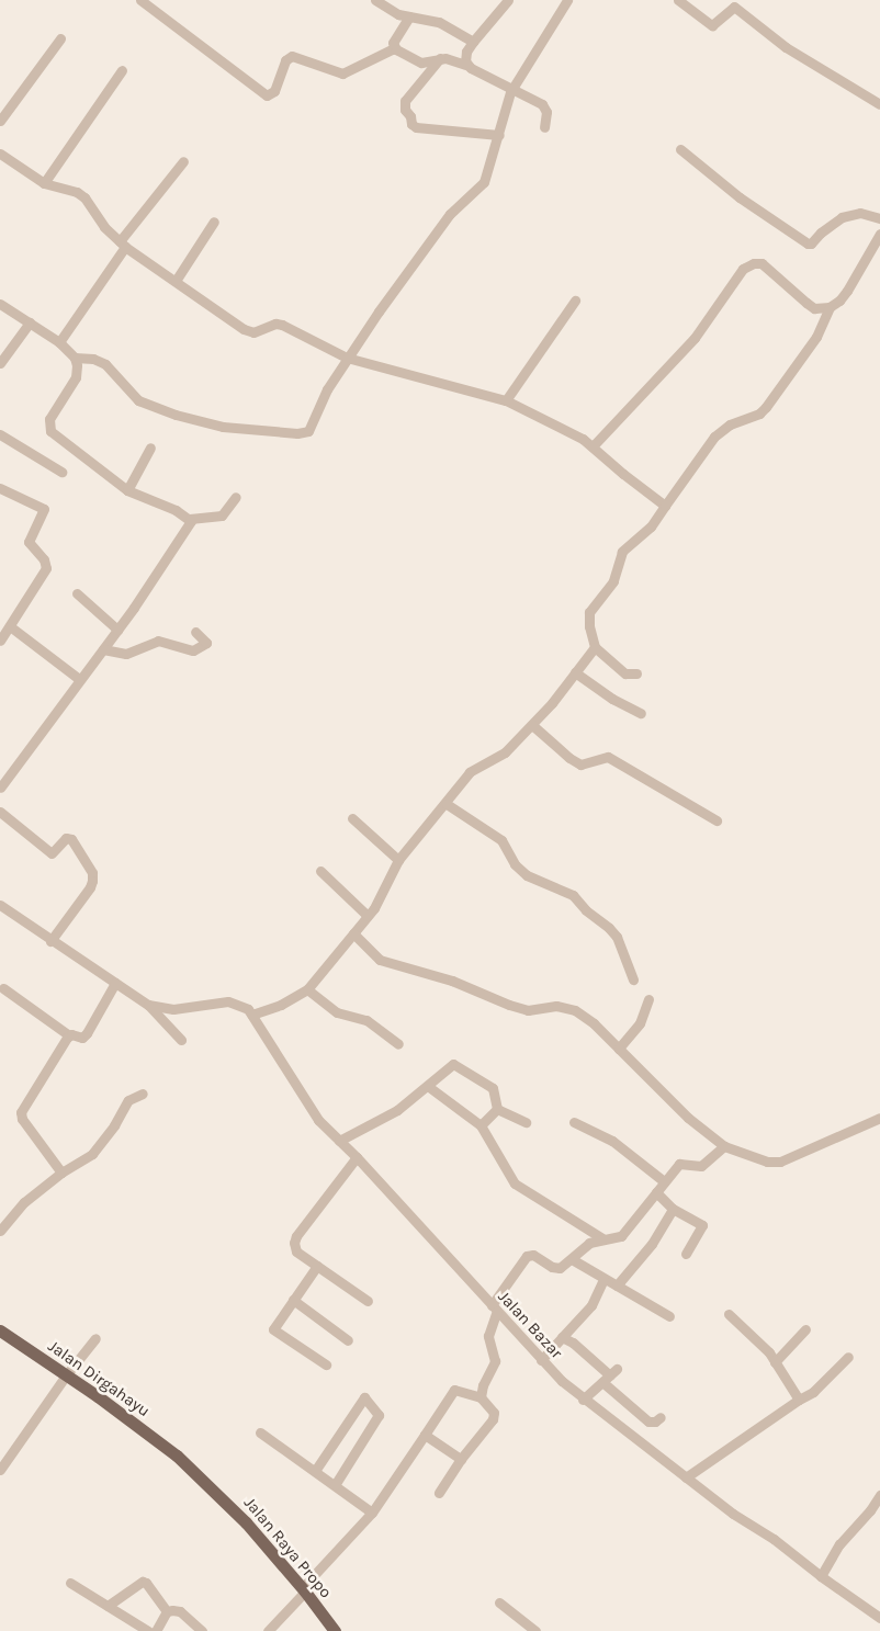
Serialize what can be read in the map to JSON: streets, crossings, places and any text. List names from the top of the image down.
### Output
{
  "streets": {
    "main road": ["Jalan Dirgahayu", "Jalan Raya Propo"],
    "street": ["Jalan Bazar"]
  },
  "crossings": [
    ["Jalan Dirgahayu", "Jalan Raya Propo"]
  ]
}
